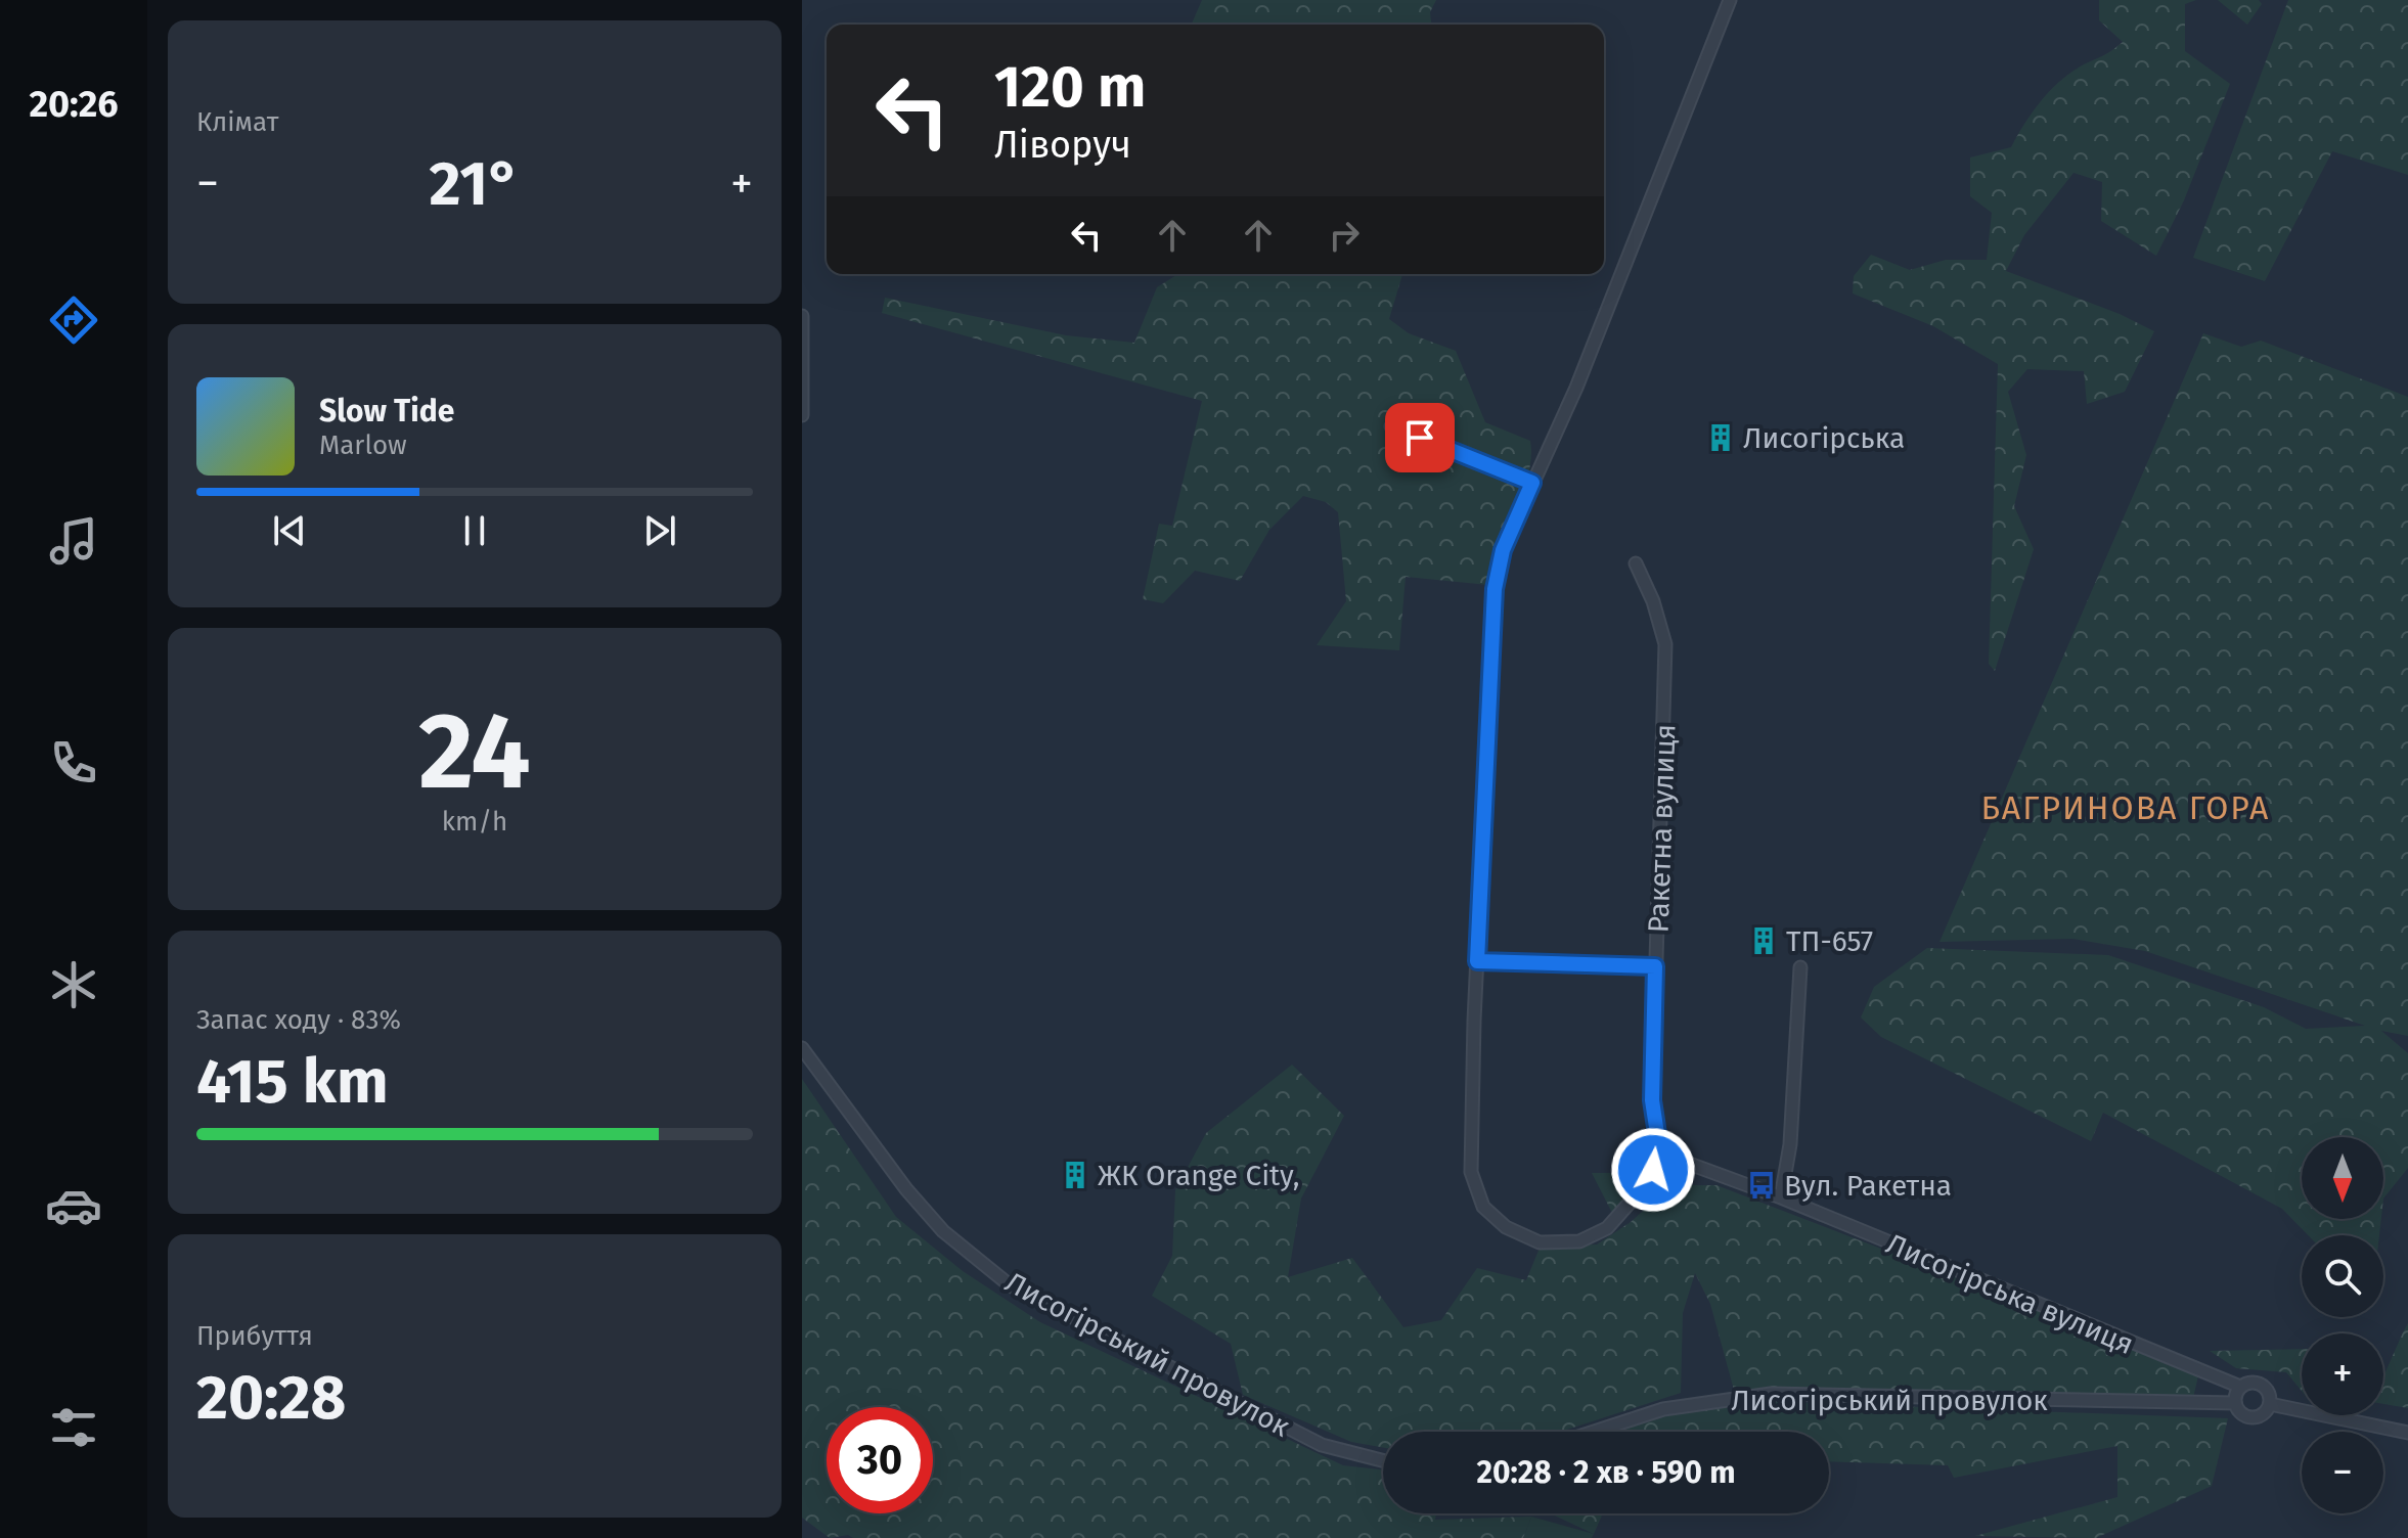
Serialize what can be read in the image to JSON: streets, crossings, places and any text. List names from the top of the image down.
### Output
{
  "streets": {
    "street": ["Ракетна вулиця", "Лисогірська вулиця", "Лисогірський провулок"]
  },
  "crossings": [
    ["Ракетна вулиця", "Лисогірська вулиця"],
    ["Лисогірська вулиця", "Лисогірський провулок"]
  ],
  "districts": ["БАГРИНОВА ГОРА"],
  "places": {
    "building": ["Лисогірська", "ТП-657", "ЖК Orange City,"],
    "bus stop": ["Вул. Ракетна"]
  },
  "north": "bottom",
  "page": {
    "tabs": "20:26",
    "tile": [
      "Клімат",
      ["24", "km/h"],
      ["Запас ходу · 83%", "415 km"],
      ["Прибуття", "20:28"]
    ],
    "turn": ["120 m", "Ліворуч"],
    "heat": ["−", "21°", "+"],
    "song": ["Slow Tide", "Marlow"],
    "map_buttons": ["+", "−"],
    "limit": "30",
    "trip": "20:28 · 2 хв · 590 m"
  }
}
